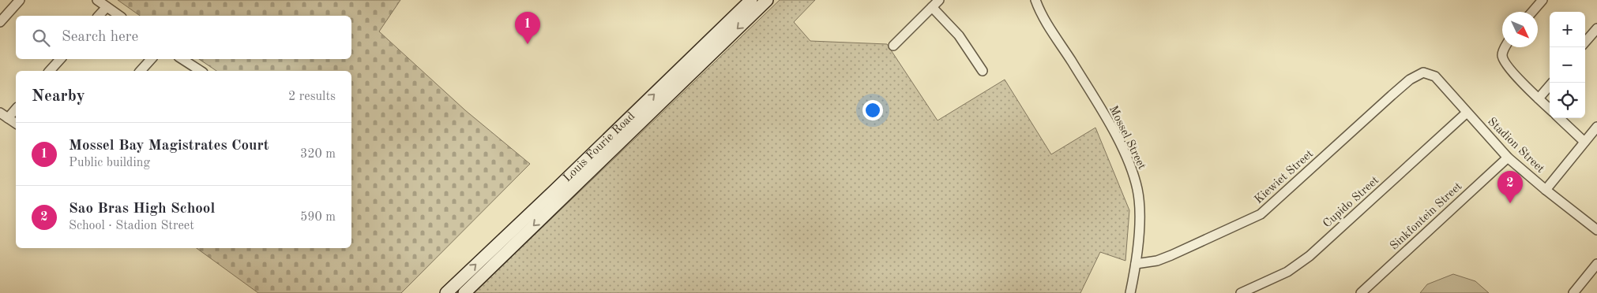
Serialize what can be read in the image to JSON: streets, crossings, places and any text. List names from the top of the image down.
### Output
{
  "streets": {
    "main road": ["Louis Fourie Road"],
    "street": [
      "Mossel Street",
      "Stadion Street",
      "Kiewiet Street",
      "Cupido Street",
      "Sinkfontein Street"
    ]
  },
  "crossings": [
    ["Mossel Street", "Kiewiet Street"],
    ["Stadion Street", "Kiewiet Street"],
    ["Stadion Street", "Cupido Street"],
    ["Stadion Street", "Sinkfontein Street"]
  ],
  "north": "bottom right",
  "page": {
    "map_buttons": ["+", "−"],
    "pins": ["1", "2"],
    "search": "Search here",
    "heading": ["Nearby", "2 results"],
    "list": [
      {
        "mark": "1",
        "name": "Mossel Bay Magistrates Court",
        "note": "Public building",
        "value": "320 m"
      },
      {
        "mark": "2",
        "name": "Sao Bras High School",
        "note": "School · Stadion Street",
        "value": "590 m"
      }
    ]
  }
}
